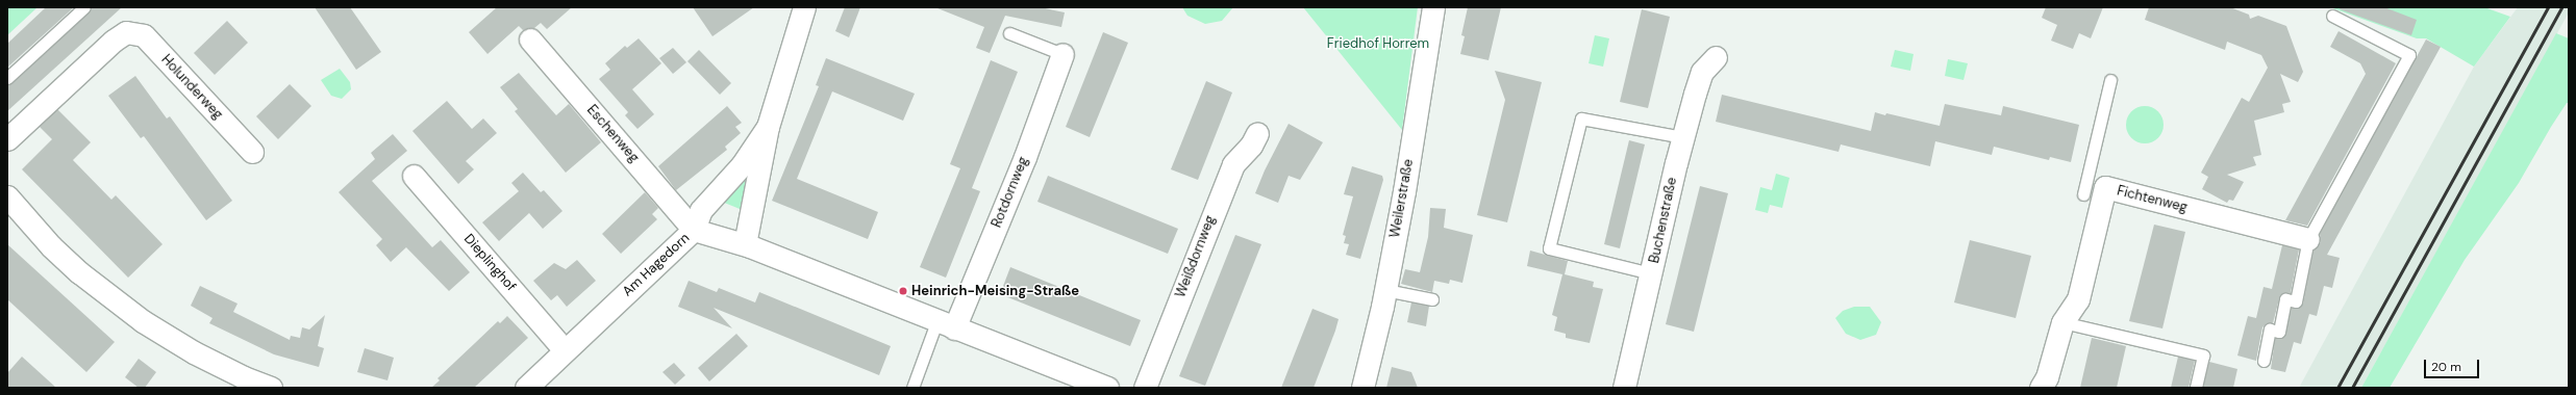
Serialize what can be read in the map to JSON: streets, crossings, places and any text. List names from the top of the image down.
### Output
{
  "streets": {
    "street": [
      "Holunderweg",
      "Eschenweg",
      "Rotdornweg",
      "Weilerstraße",
      "Fichtenweg",
      "Buchenstraße",
      "Weißdornweg",
      "Dieplinghof",
      "Am Hagedorn"
    ]
  },
  "crossings": [
    ["Eschenweg", "Am Hagedorn"],
    ["Dieplinghof", "Am Hagedorn"]
  ],
  "parks": ["Friedhof Horrem"],
  "places": ["Heinrich-Meising-Straße"],
  "scale_bar": "20 m"
}
